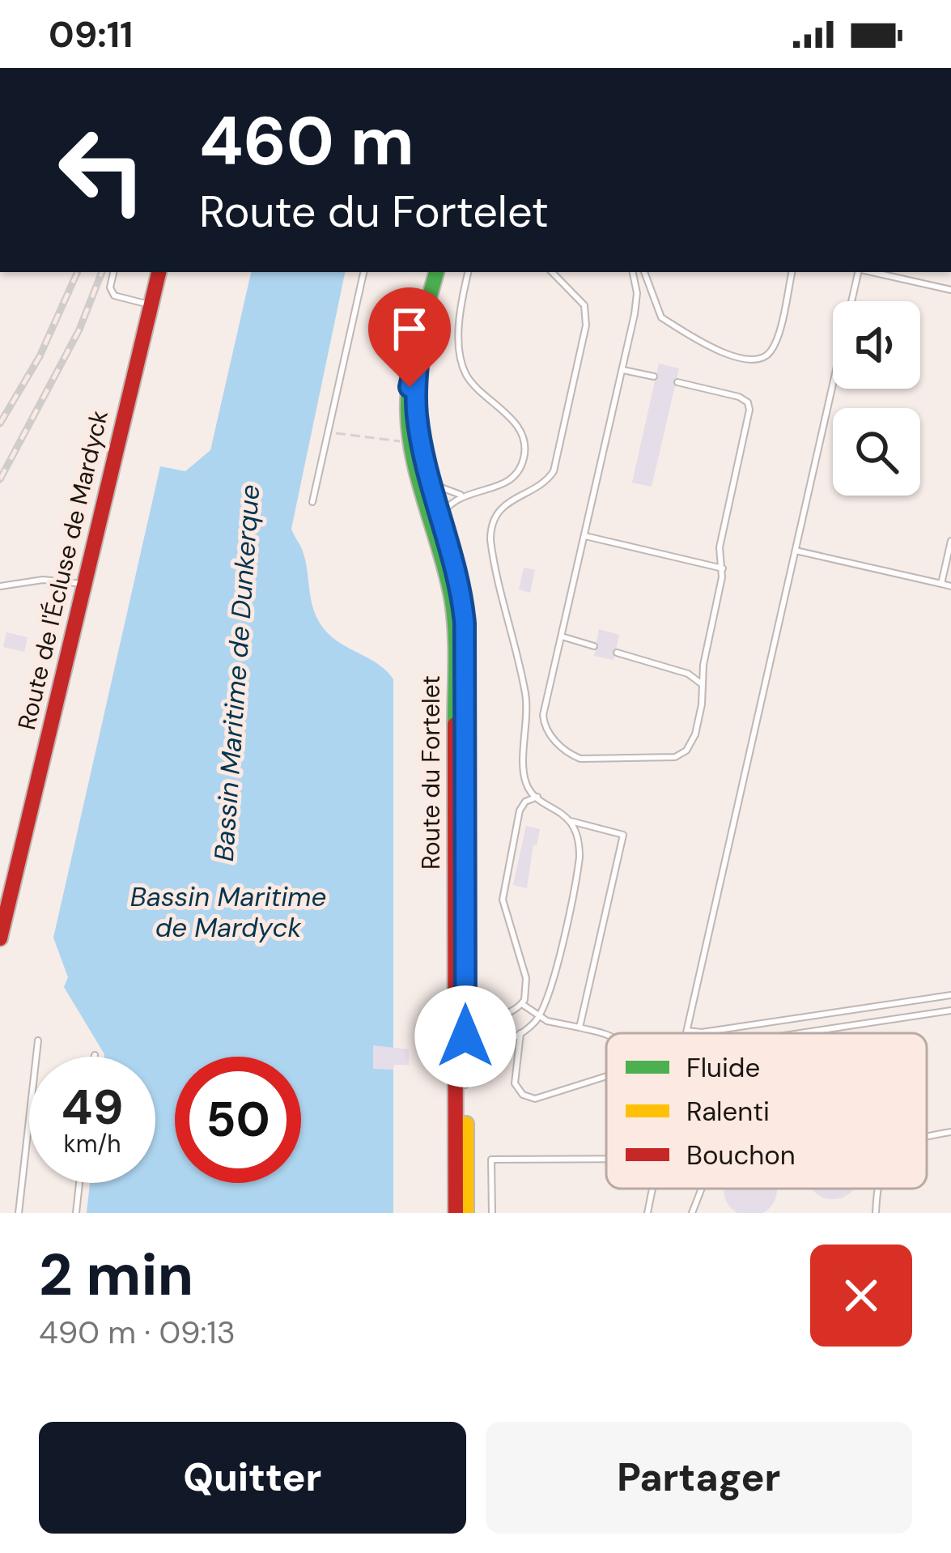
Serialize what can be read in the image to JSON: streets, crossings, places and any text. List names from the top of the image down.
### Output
{
  "streets": {
    "main road": ["Route de l'Écluse de Mardyck", "Route du Fortelet"]
  },
  "water": ["Bassin Maritime de Dunkerque", "Bassin Maritime de Mardyck"],
  "legend": ["Fluide", "Ralenti", "Bouchon"],
  "page": {
    "status": "09:11",
    "turn": ["460 m", "Route du Fortelet"],
    "speed": "49 km/h",
    "limit": "50",
    "heading": ["2 min", "490 m · 09:13"],
    "buttons": ["Quitter", "Partager"]
  }
}
